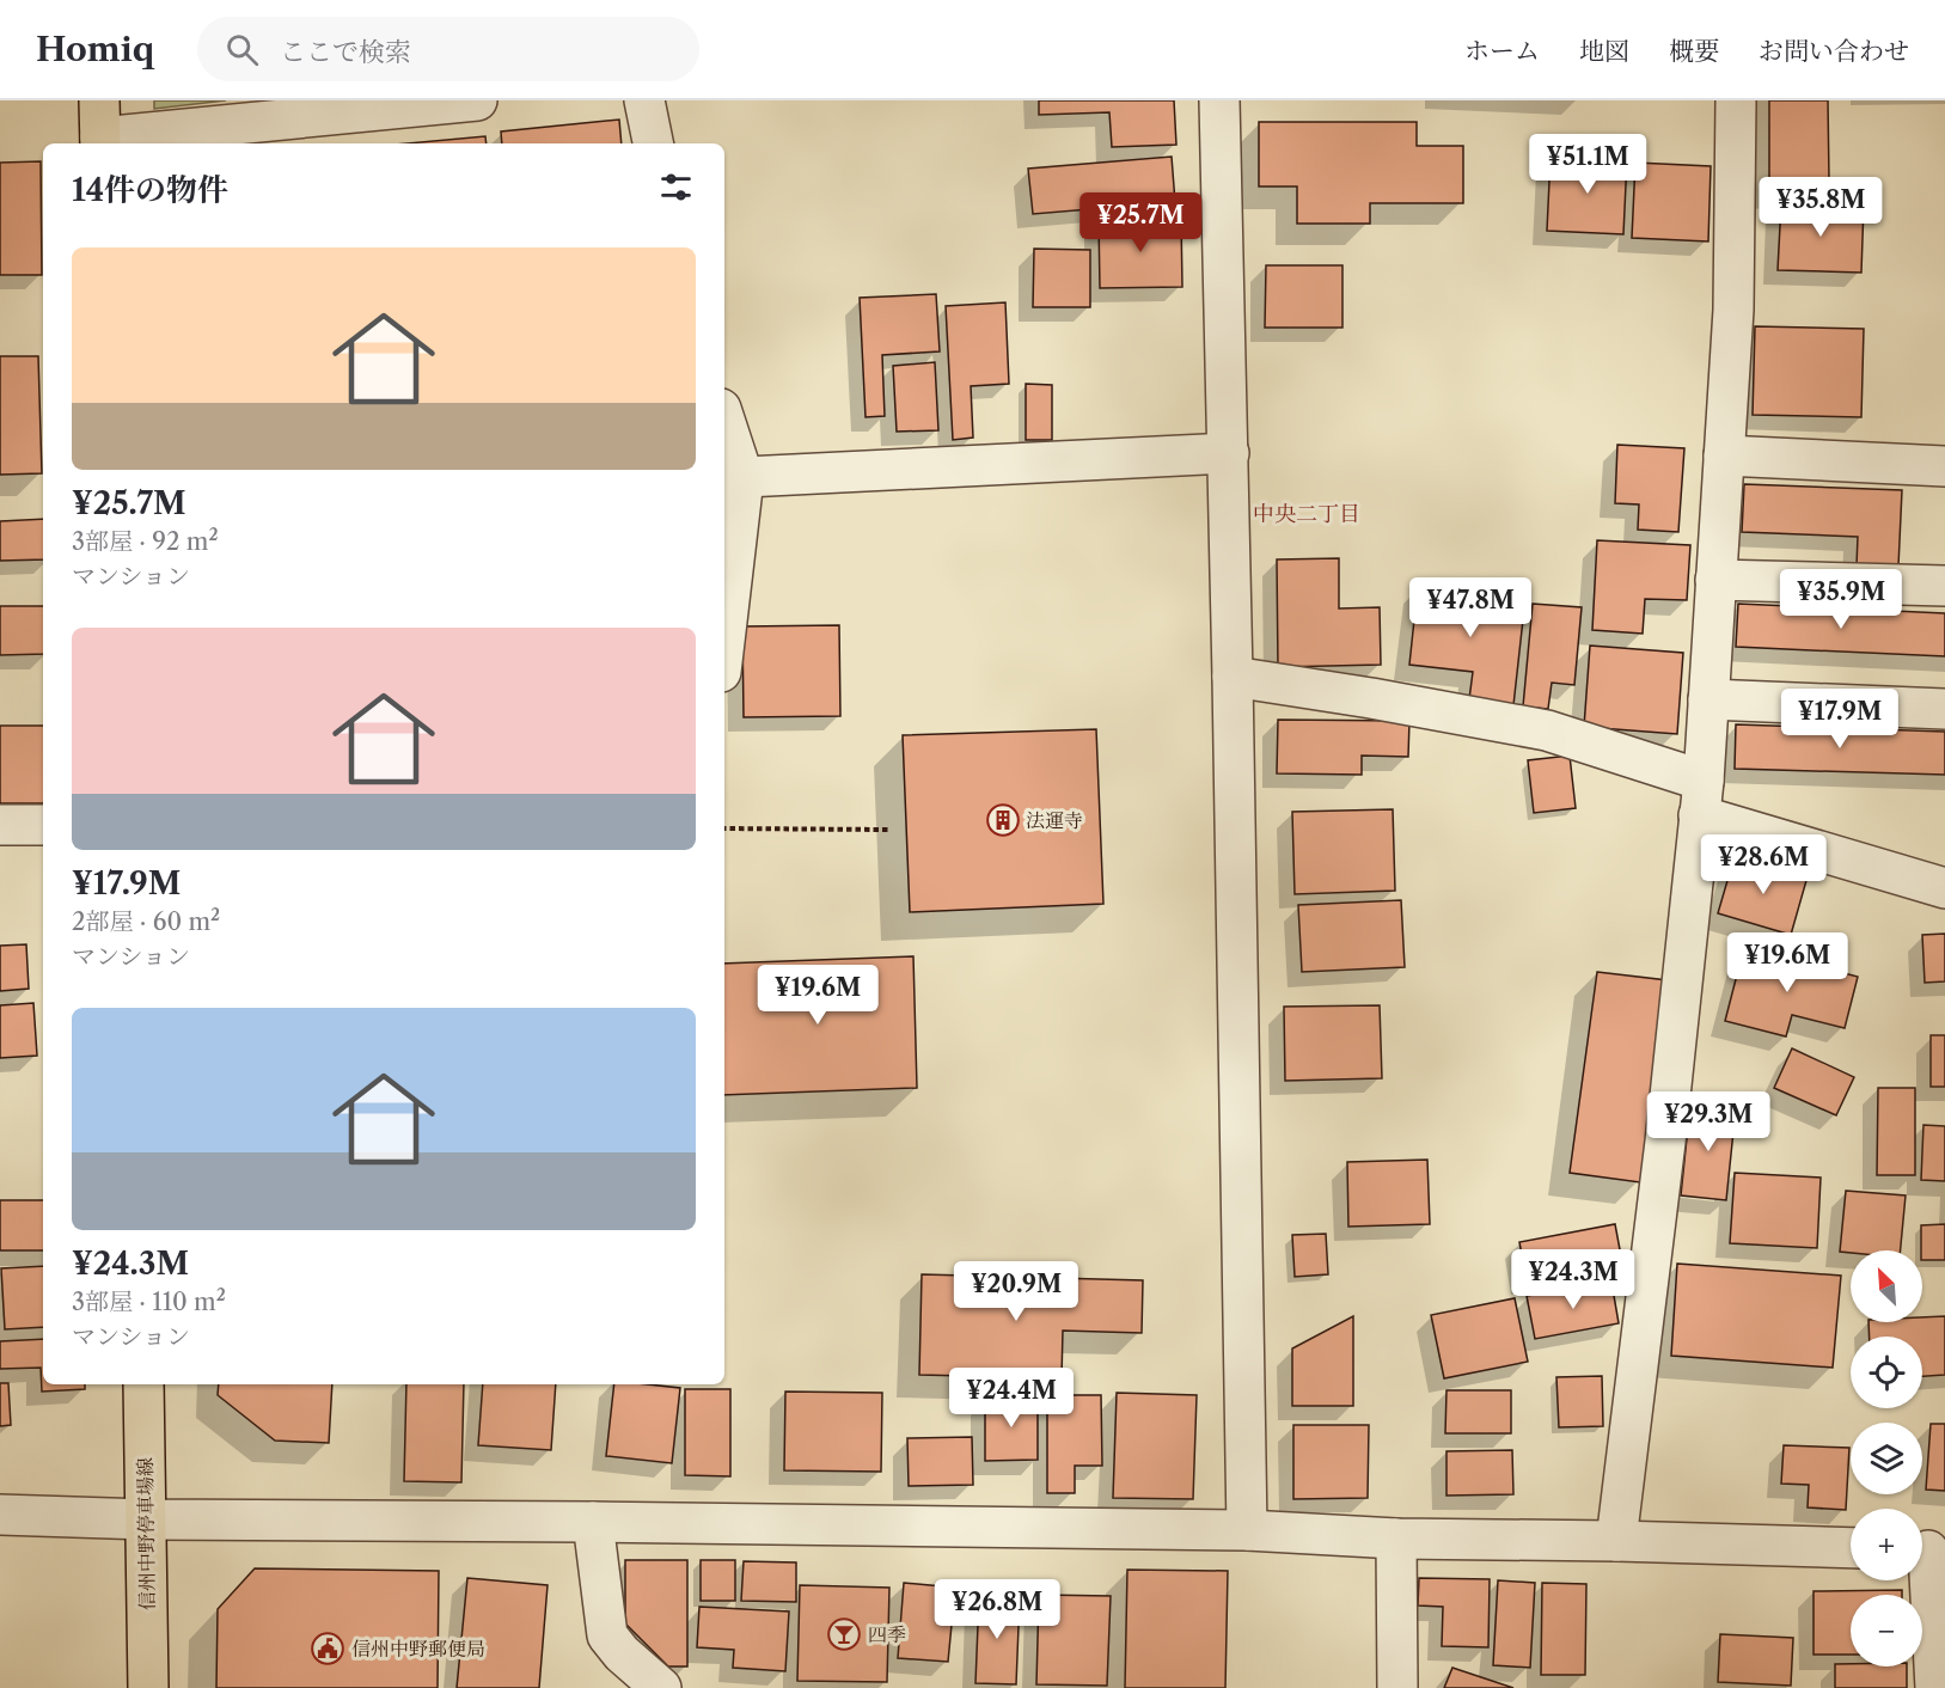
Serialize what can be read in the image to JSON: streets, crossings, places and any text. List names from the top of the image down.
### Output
{
  "streets": {
    "main road": ["信州中野停車場線"]
  },
  "districts": ["中央二丁目"],
  "places": {
    "building": ["法運寺"],
    "bar": ["四季"],
    "public building": ["信州中野郵便局"]
  },
  "north": "top left",
  "page": {
    "header": "Homiq",
    "search": "ここで検索",
    "nav": [
      "ホーム",
      "地図",
      "概要",
      "お問い合わせ"
    ],
    "price": [
      "¥51.1M",
      "¥35.8M",
      "¥25.7M",
      "¥35.9M",
      "¥47.8M",
      "¥17.9M",
      "¥28.6M",
      "¥19.6M",
      "¥19.6M",
      "¥29.3M",
      "¥24.3M",
      "¥20.9M",
      "¥24.4M",
      "¥26.8M"
    ],
    "heading": "14件の物件",
    "list": [
      {
        "name": "¥25.7M",
        "note": "3部屋 · 92 m² · マンション"
      },
      {
        "name": "¥17.9M",
        "note": "2部屋 · 60 m² · マンション"
      },
      {
        "name": "¥24.3M",
        "note": "3部屋 · 110 m² · マンション"
      }
    ],
    "map_buttons": ["+", "−"]
  }
}
